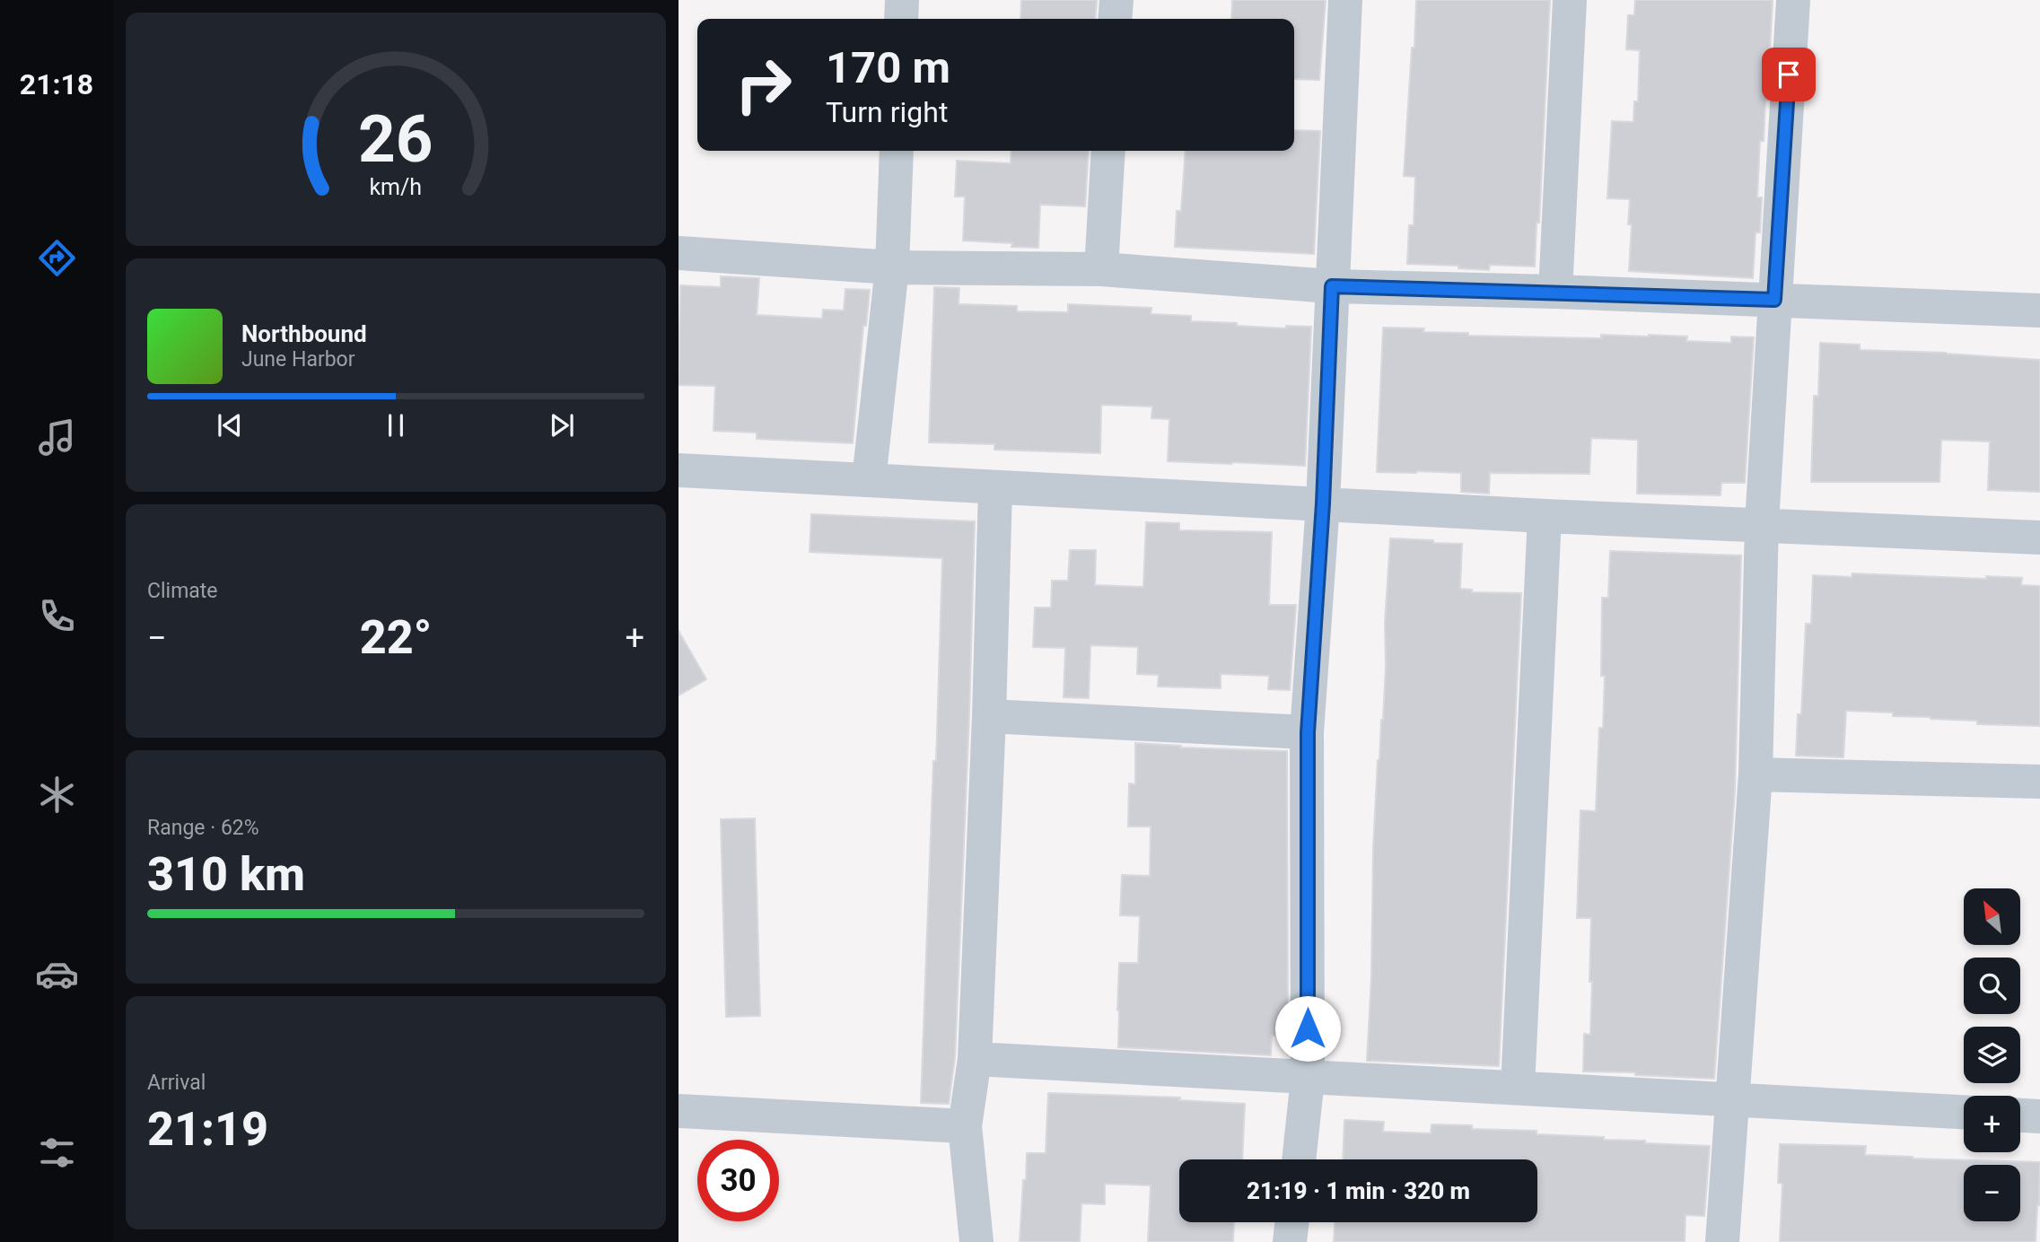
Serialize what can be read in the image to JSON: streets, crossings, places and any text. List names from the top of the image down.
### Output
{
  "north": "top left",
  "page": {
    "tabs": "21:18",
    "turn": ["170 m", "Turn right"],
    "song": ["Northbound", "June Harbor"],
    "tile": [
      "Climate",
      ["Range · 62%", "310 km"],
      ["Arrival", "21:19"]
    ],
    "heat": ["−", "22°", "+"],
    "map_buttons": ["+", "−"],
    "limit": "30",
    "trip": "21:19 · 1 min · 320 m",
    "gauge": ["26", "km/h"]
  }
}
